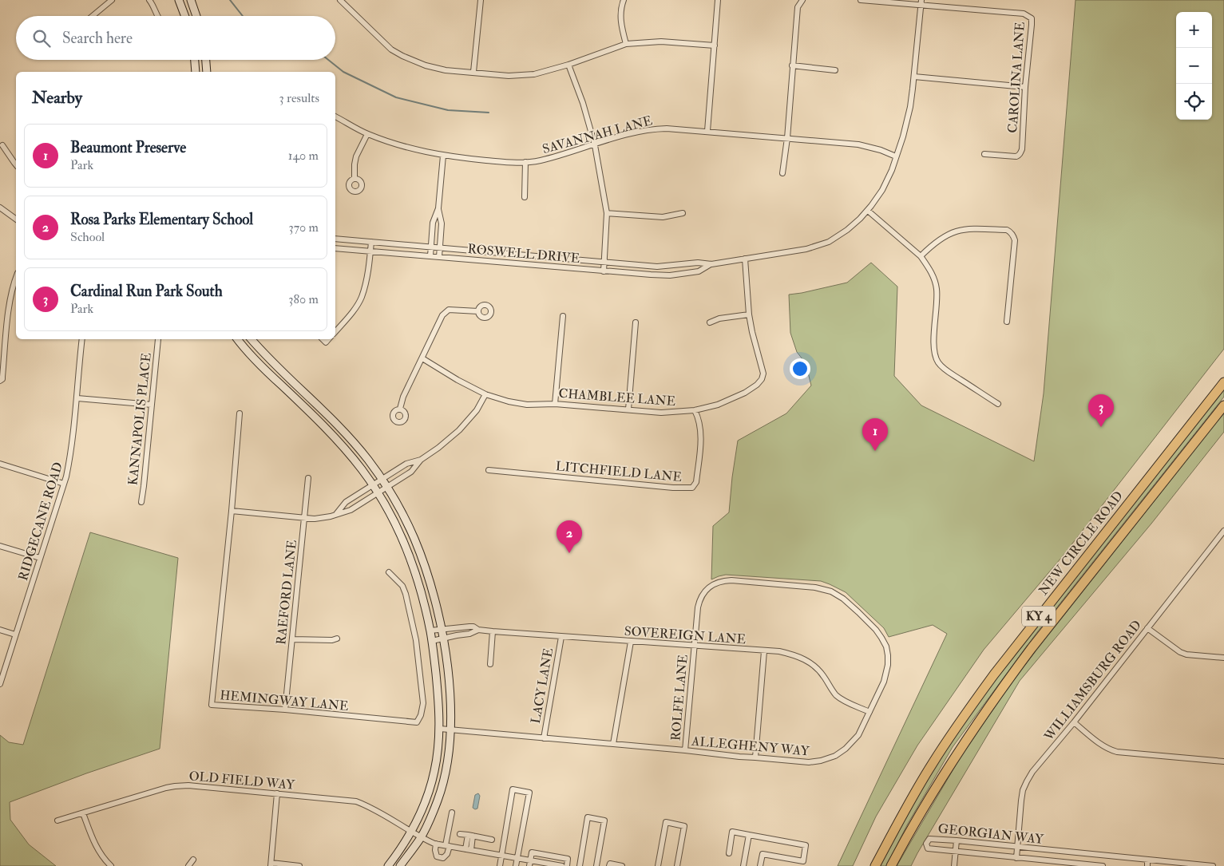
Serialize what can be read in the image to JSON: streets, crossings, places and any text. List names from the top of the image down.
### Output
{
  "streets": {
    "highway": ["NEW CIRCLE ROAD", "KY 4"],
    "street": [
      "CAROLINA LANE",
      "SAVANNAH LANE",
      "ROSWELL DRIVE",
      "CHAMBLEE LANE",
      "KANNAPOLIS PLACE",
      "LITCHFIELD LANE",
      "RIDGECANE ROAD",
      "RAEFORD LANE",
      "SOVEREIGN LANE",
      "WILLIAMSBURG ROAD",
      "LACY LANE",
      "ROLFE LANE",
      "HEMINGWAY LANE",
      "ALLEGHENY WAY",
      "OLD FIELD WAY",
      "GEORGIAN WAY"
    ]
  },
  "crossings": [
    ["CAROLINA LANE", "ROSWELL DRIVE"],
    ["SAVANNAH LANE", "ROSWELL DRIVE"],
    ["ROSWELL DRIVE", "CHAMBLEE LANE"],
    ["CHAMBLEE LANE", "LITCHFIELD LANE"],
    ["RAEFORD LANE", "HEMINGWAY LANE"],
    ["SOVEREIGN LANE", "LACY LANE"],
    ["SOVEREIGN LANE", "ROLFE LANE"],
    ["SOVEREIGN LANE", "ALLEGHENY WAY"],
    ["WILLIAMSBURG ROAD", "GEORGIAN WAY"],
    ["LACY LANE", "ALLEGHENY WAY"],
    ["ROLFE LANE", "ALLEGHENY WAY"]
  ],
  "page": {
    "map_buttons": ["+", "−"],
    "search": "Search here",
    "heading": ["Nearby", "3 results"],
    "list": [
      {
        "mark": "1",
        "name": "Beaumont Preserve",
        "note": "Park",
        "value": "140 m"
      },
      {
        "mark": "2",
        "name": "Rosa Parks Elementary School",
        "note": "School",
        "value": "370 m"
      },
      {
        "mark": "3",
        "name": "Cardinal Run Park South",
        "note": "Park",
        "value": "380 m"
      }
    ],
    "pins": ["3", "1", "2"]
  }
}
